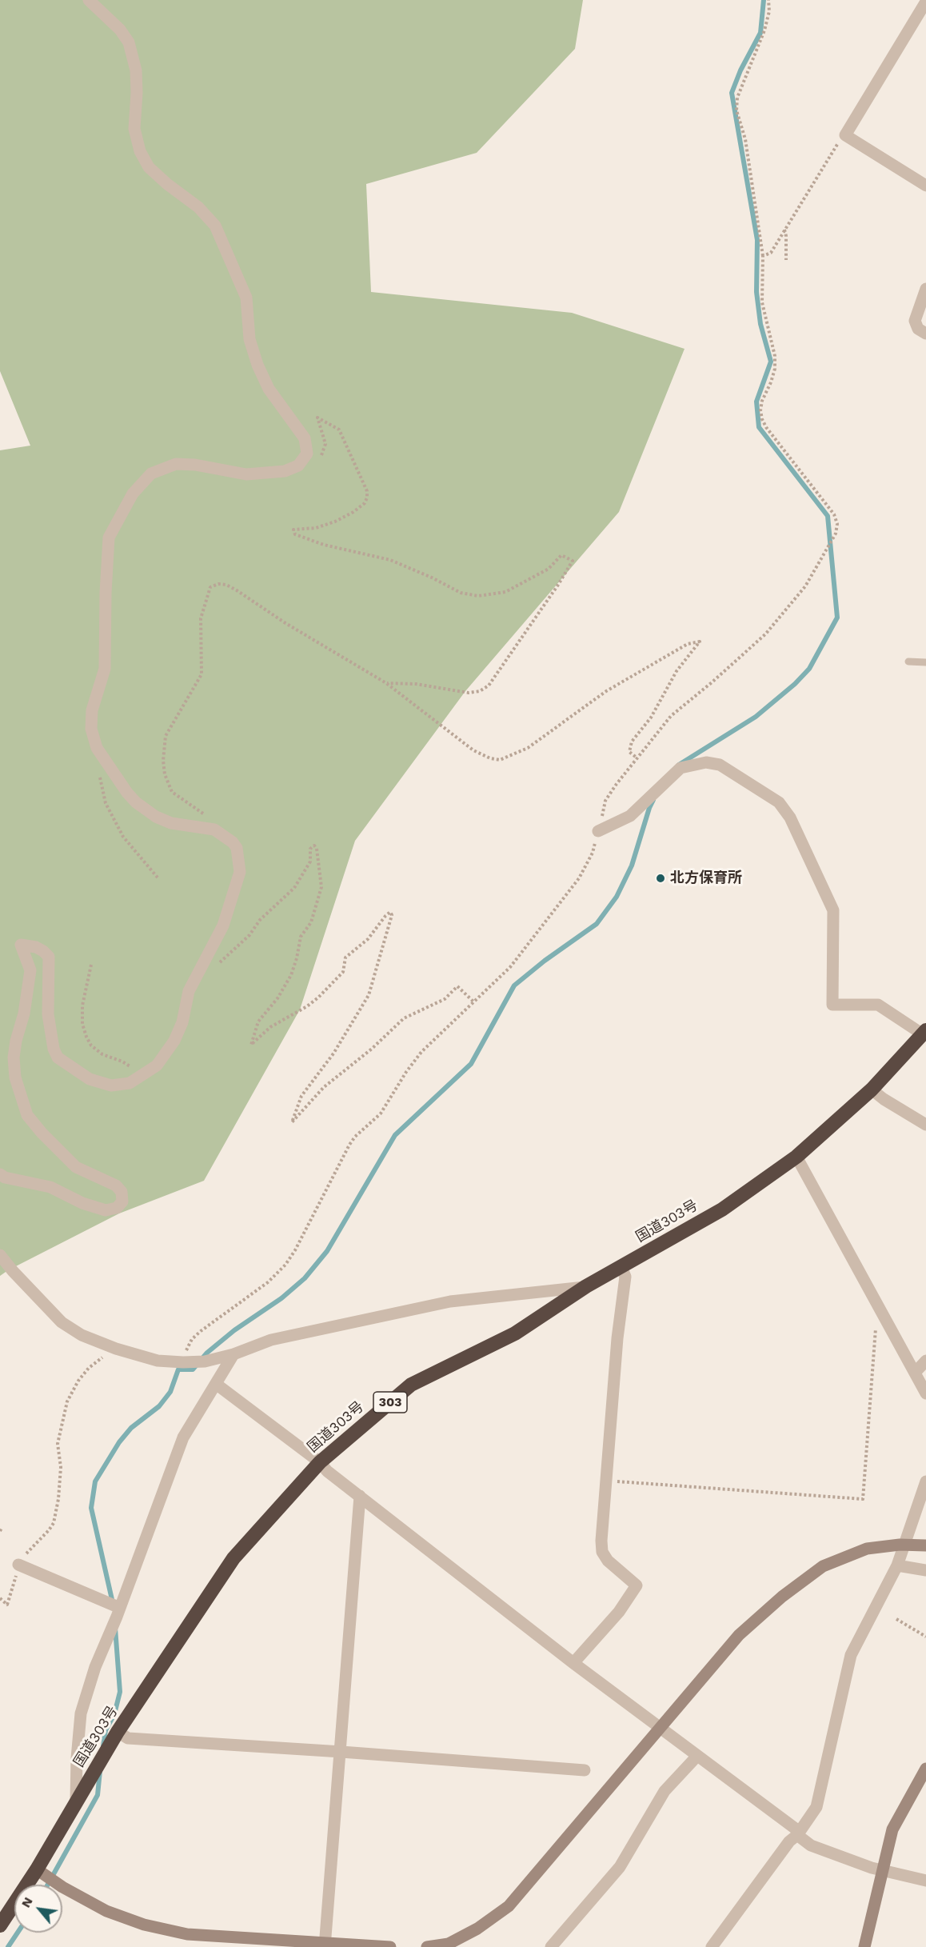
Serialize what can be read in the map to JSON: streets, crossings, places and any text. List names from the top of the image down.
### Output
{
  "streets": {
    "highway": ["国道303号", "303"]
  },
  "places": ["北方保育所"],
  "north": "top left"
}
